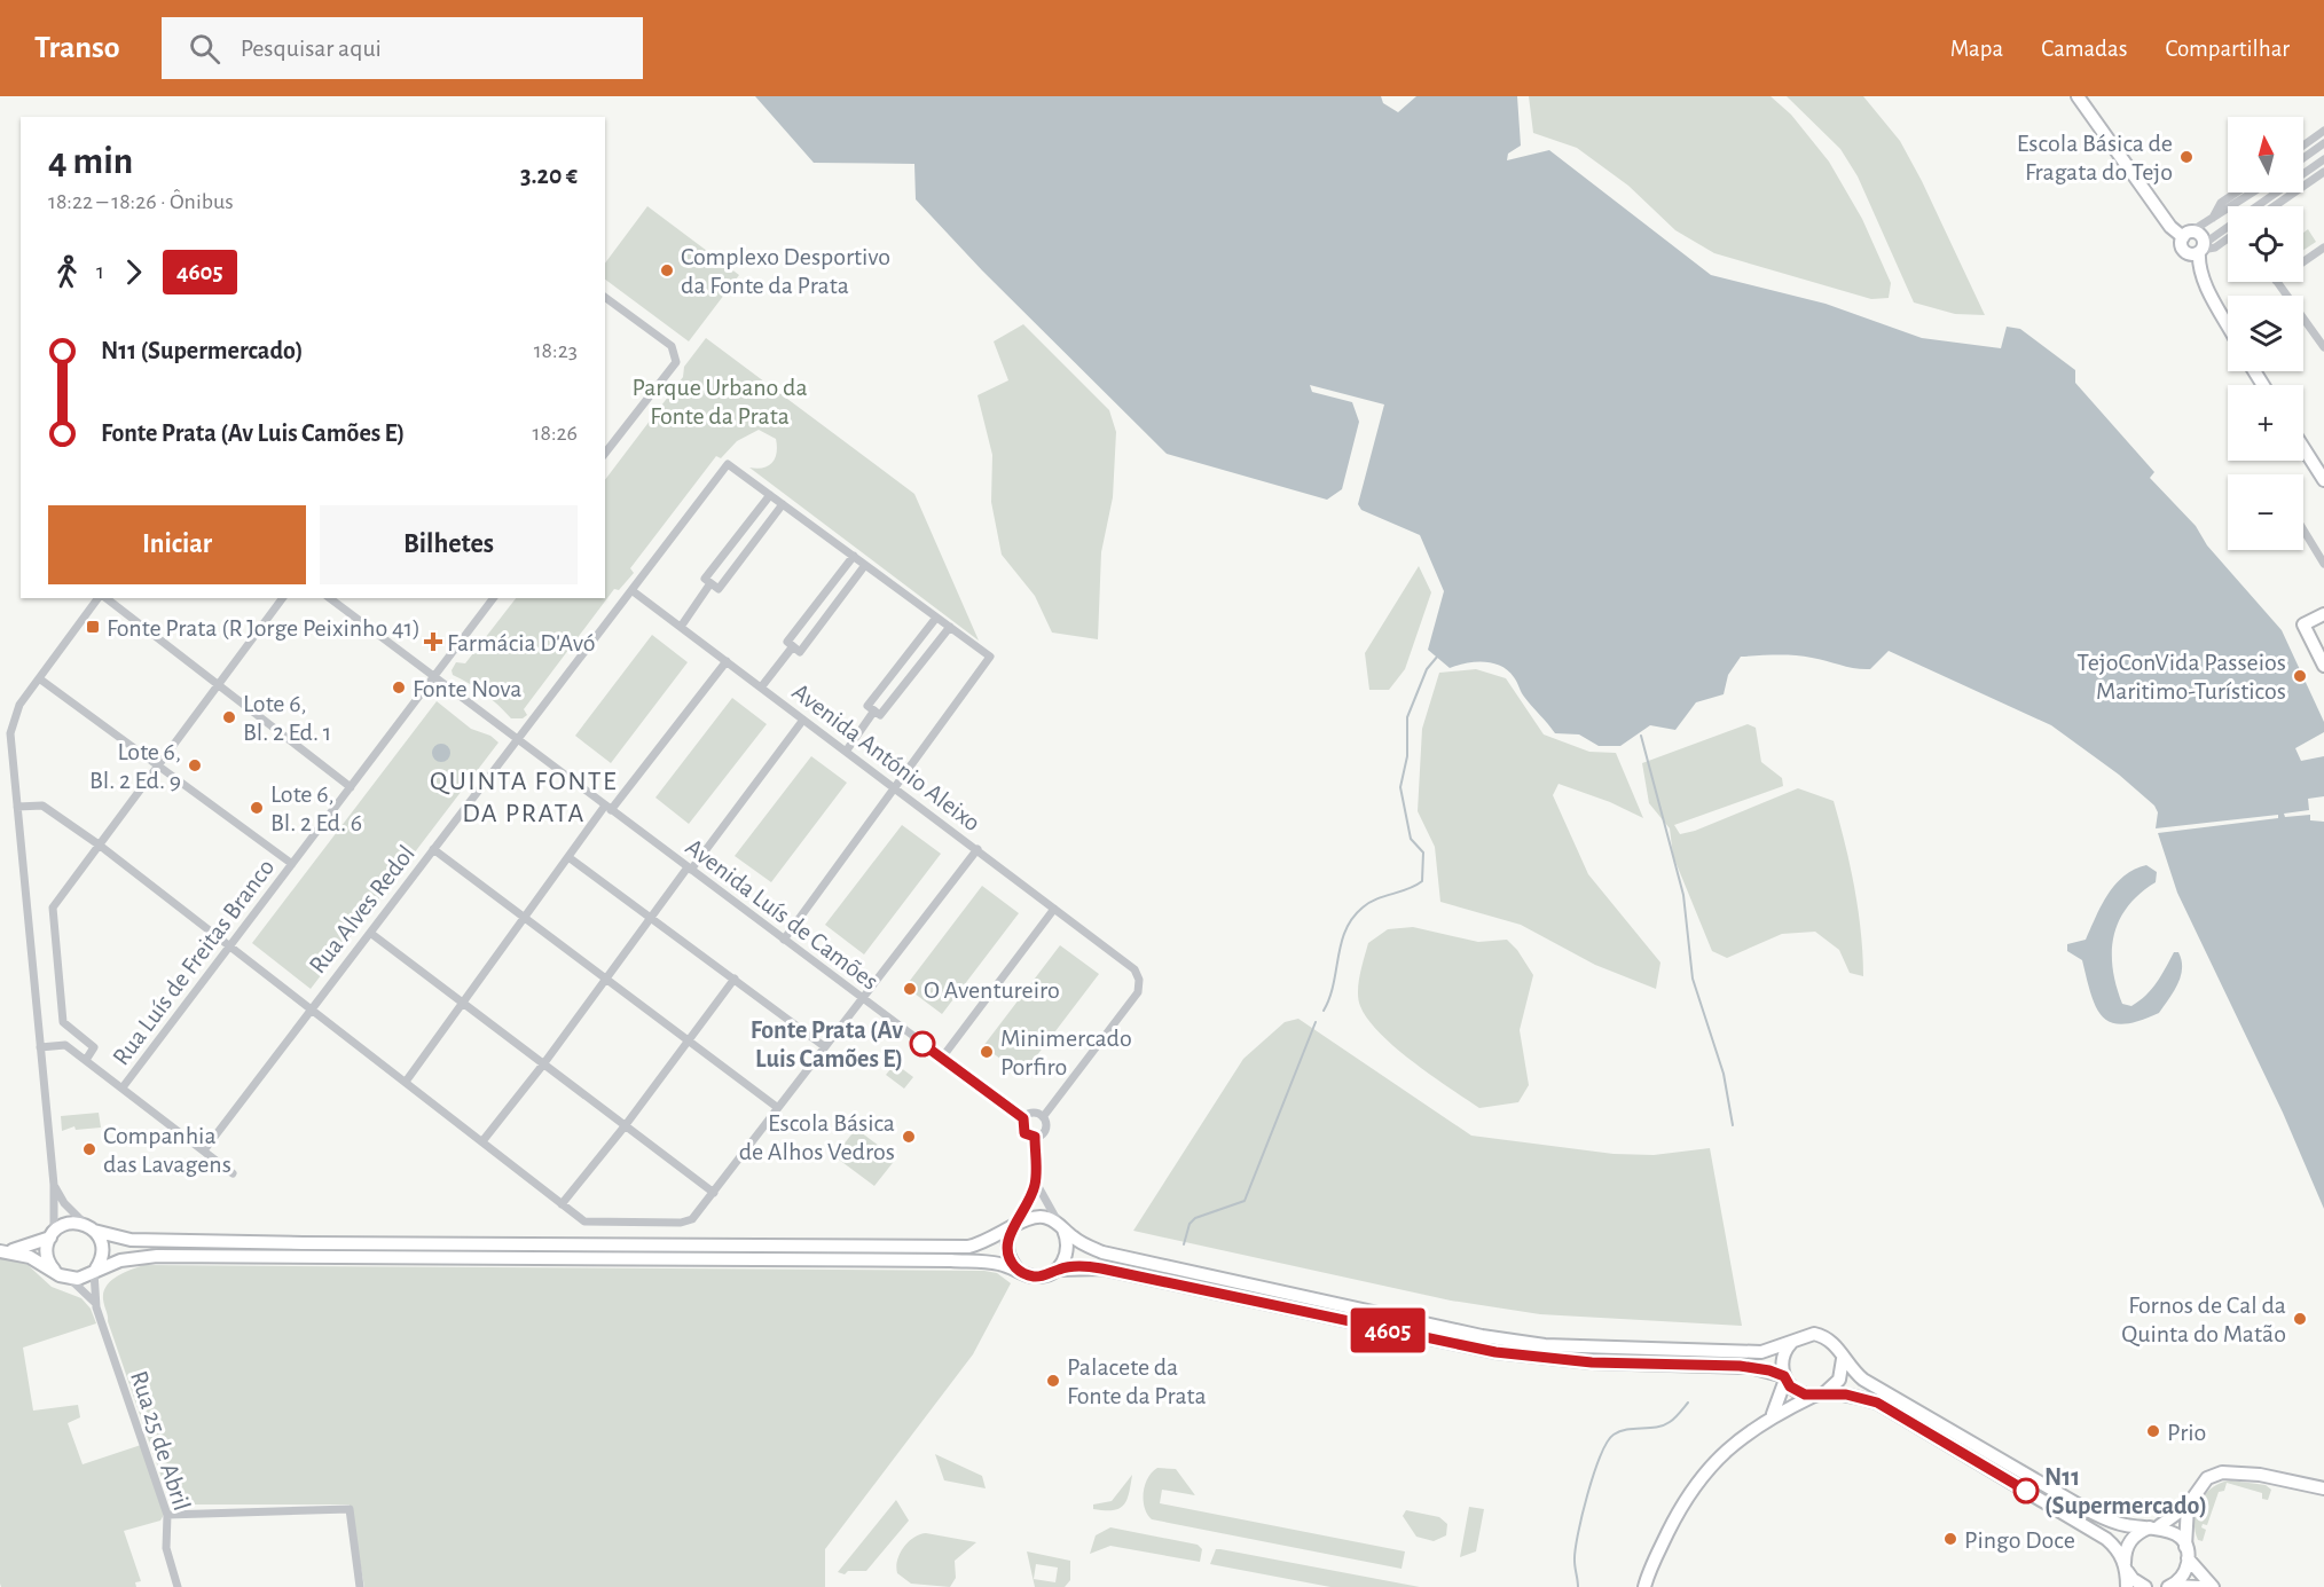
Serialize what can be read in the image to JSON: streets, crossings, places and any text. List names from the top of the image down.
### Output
{
  "streets": {
    "street": [
      "Avenida António Aleixo",
      "Rua Alves Redol",
      "Avenida Luís de Camões",
      "Rua Luís de Freitas Branco",
      "Rua 25 de Abril"
    ]
  },
  "crossings": [
    ["Avenida António Aleixo", "Rua Alves Redol"],
    ["Avenida António Aleixo", "Avenida Luís de Camões"],
    ["Rua Alves Redol", "Avenida Luís de Camões"],
    ["Avenida Luís de Camões", "Rua Luís de Freitas Branco"]
  ],
  "districts": ["QUINTA FONTE DA PRATA"],
  "parks": ["Parque Urbano da Fonte da Prata"],
  "places": {
    "other": [
      "Escola Básica de Fragata do Tejo",
      "Complexo Desportivo da Fonte da Prata",
      "TejoConVida Passeios Maritimo-Turísticos",
      "Fonte Nova",
      "Lote 6, Bl. 2 Ed. 1",
      "Lote 6, Bl. 2 Ed. 9",
      "Lote 6, Bl. 2 Ed. 6",
      "O Aventureiro",
      "Fonte Prata (Av Luis Camões E)",
      "Minimercado Porfiro",
      "Escola Básica de Alhos Vedros",
      "Companhia das Lavagens",
      "Fornos de Cal da Quinta do Matão",
      "Palacete da Fonte da Prata",
      "Prio",
      "N11 (Supermercado)",
      "Pingo Doce"
    ],
    "transit": ["Fonte Prata (R Jorge Peixinho 41)"],
    "health": ["Farmácia D'Avó"]
  },
  "lines": ["bus line 4605"],
  "north": "top",
  "page": {
    "header": "Transo",
    "search": "Pesquisar aqui",
    "nav": ["Mapa", "Camadas", "Compartilhar"],
    "on_map": "4605",
    "map_buttons": ["+", "−"],
    "heading": ["4 min", "18:22 – 18:26 · Ônibus", "3.20 €"],
    "legs": ["1", "4605"],
    "list": [
      {
        "name": "N11 (Supermercado)",
        "value": "18:23"
      },
      {
        "name": "Fonte Prata (Av Luis Camões E)",
        "value": "18:26"
      }
    ],
    "buttons": ["Iniciar", "Bilhetes"]
  }
}
